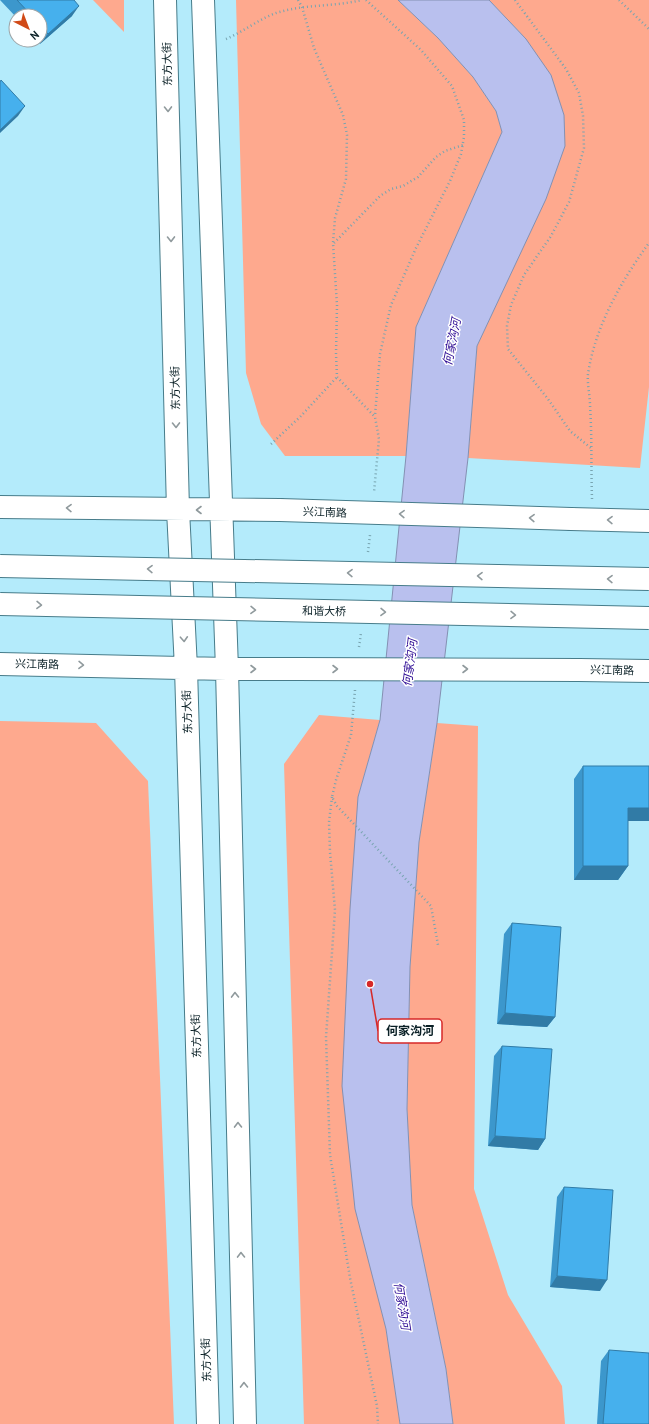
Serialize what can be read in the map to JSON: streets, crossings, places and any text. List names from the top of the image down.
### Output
{
  "streets": {
    "main road": ["东方大街", "兴江南路", "和谐大桥"]
  },
  "crossings": [
    ["东方大街", "兴江南路"]
  ],
  "water": ["何家沟河"],
  "places": ["何家沟河"],
  "north": "bottom right"
}
